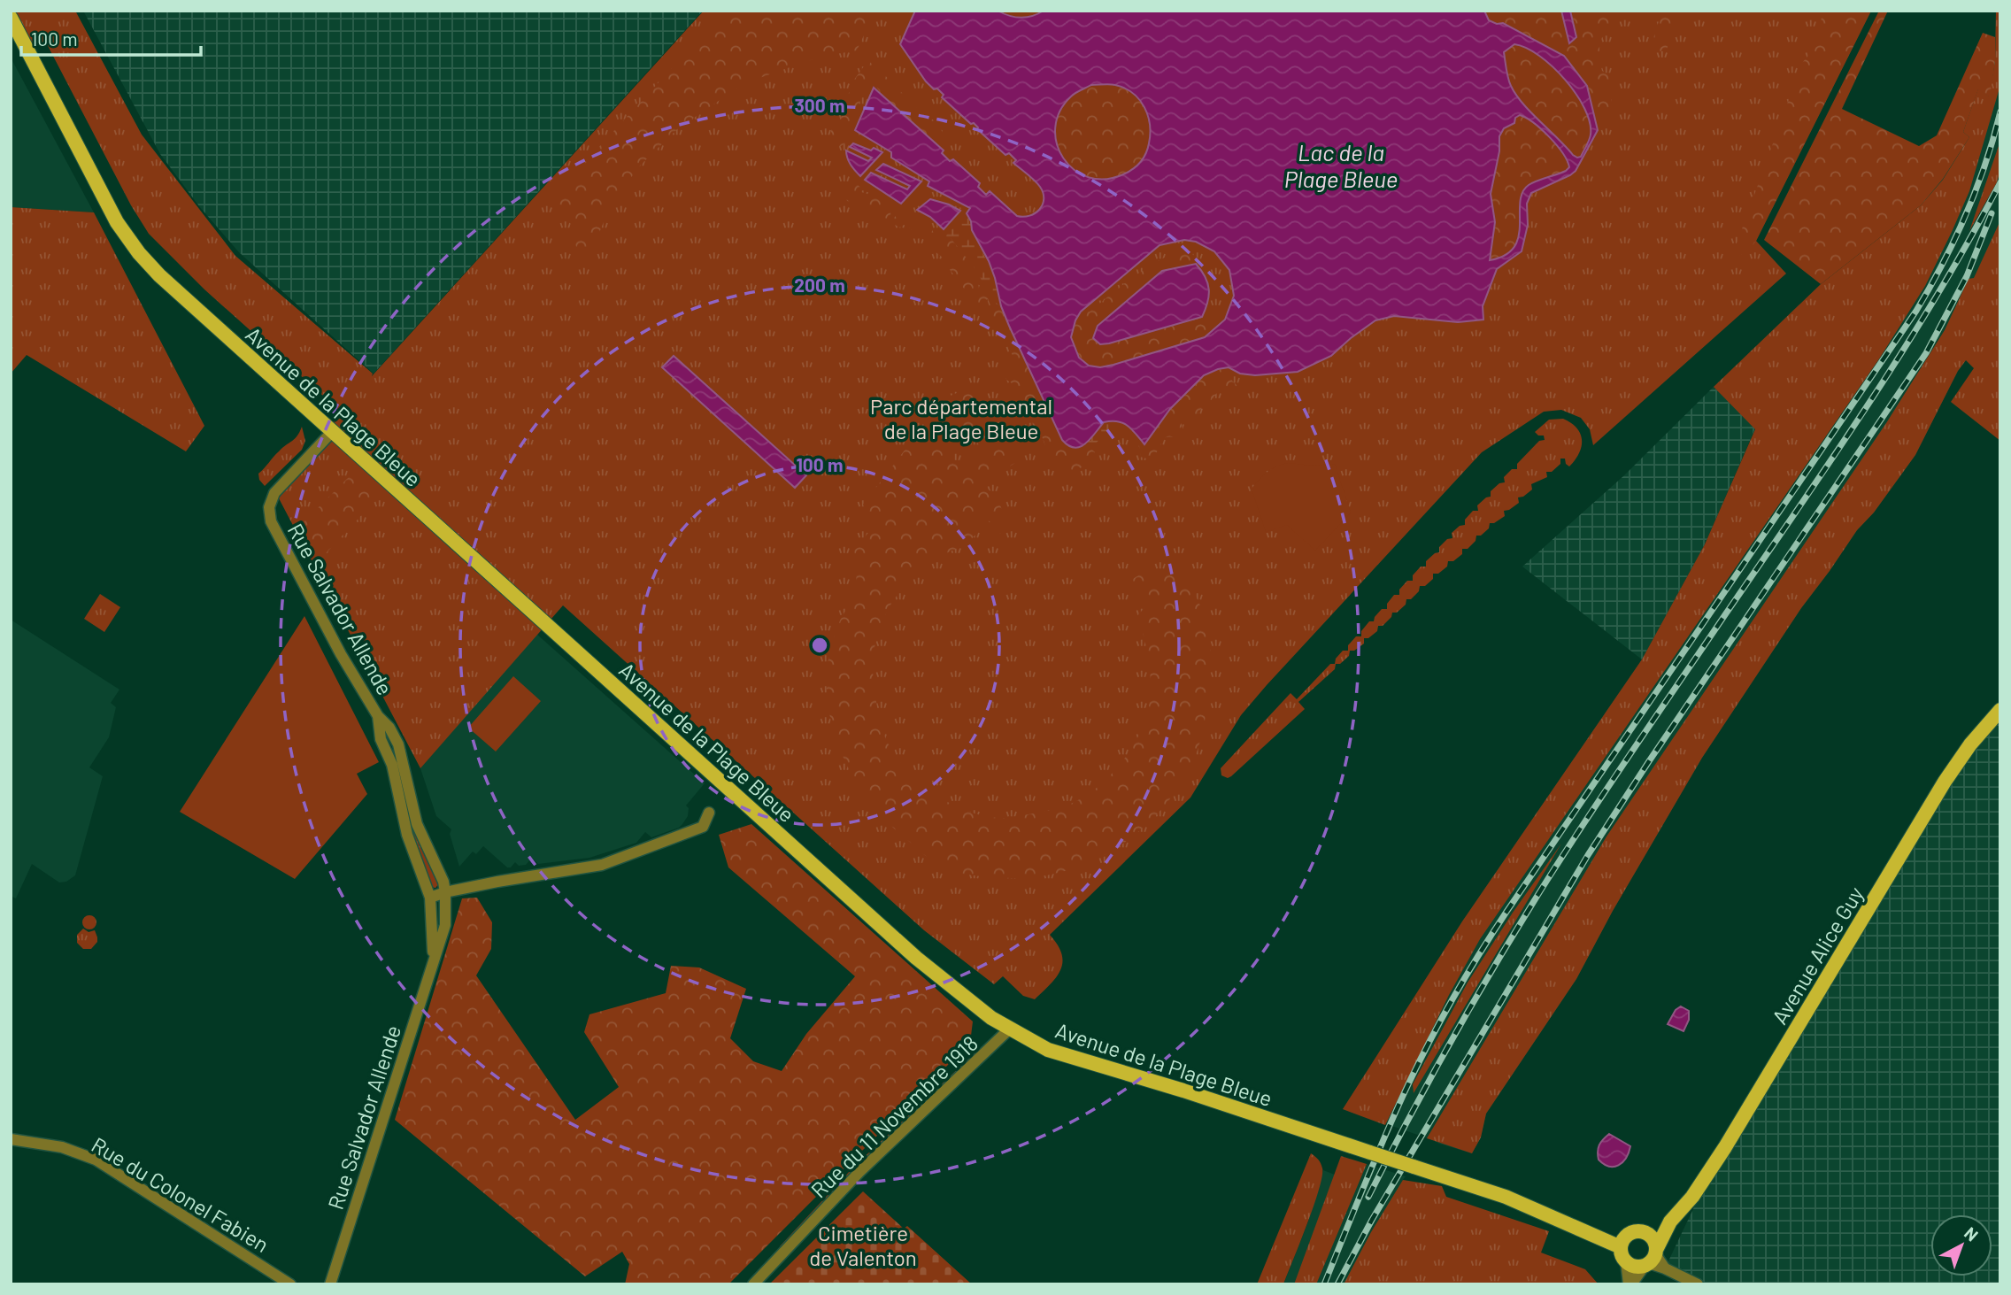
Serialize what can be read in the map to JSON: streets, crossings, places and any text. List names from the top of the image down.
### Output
{
  "streets": {
    "main road": ["Avenue de la Plage Bleue", "Avenue Alice Guy"],
    "street": ["Rue Salvador Allende", "Rue du 11 Novembre 1918", "Rue du Colonel Fabien"]
  },
  "crossings": [
    ["Avenue de la Plage Bleue", "Rue Salvador Allende"],
    ["Avenue de la Plage Bleue", "Avenue Alice Guy"],
    ["Avenue de la Plage Bleue", "Rue du 11 Novembre 1918"]
  ],
  "water": ["Lac de la Plage Bleue"],
  "parks": ["Parc départemental de la Plage Bleue", "Cimetière de Valenton"],
  "scale_bar": "100 m",
  "north": "top right",
  "rings": ["300 m", "200 m", "100 m"]
}
